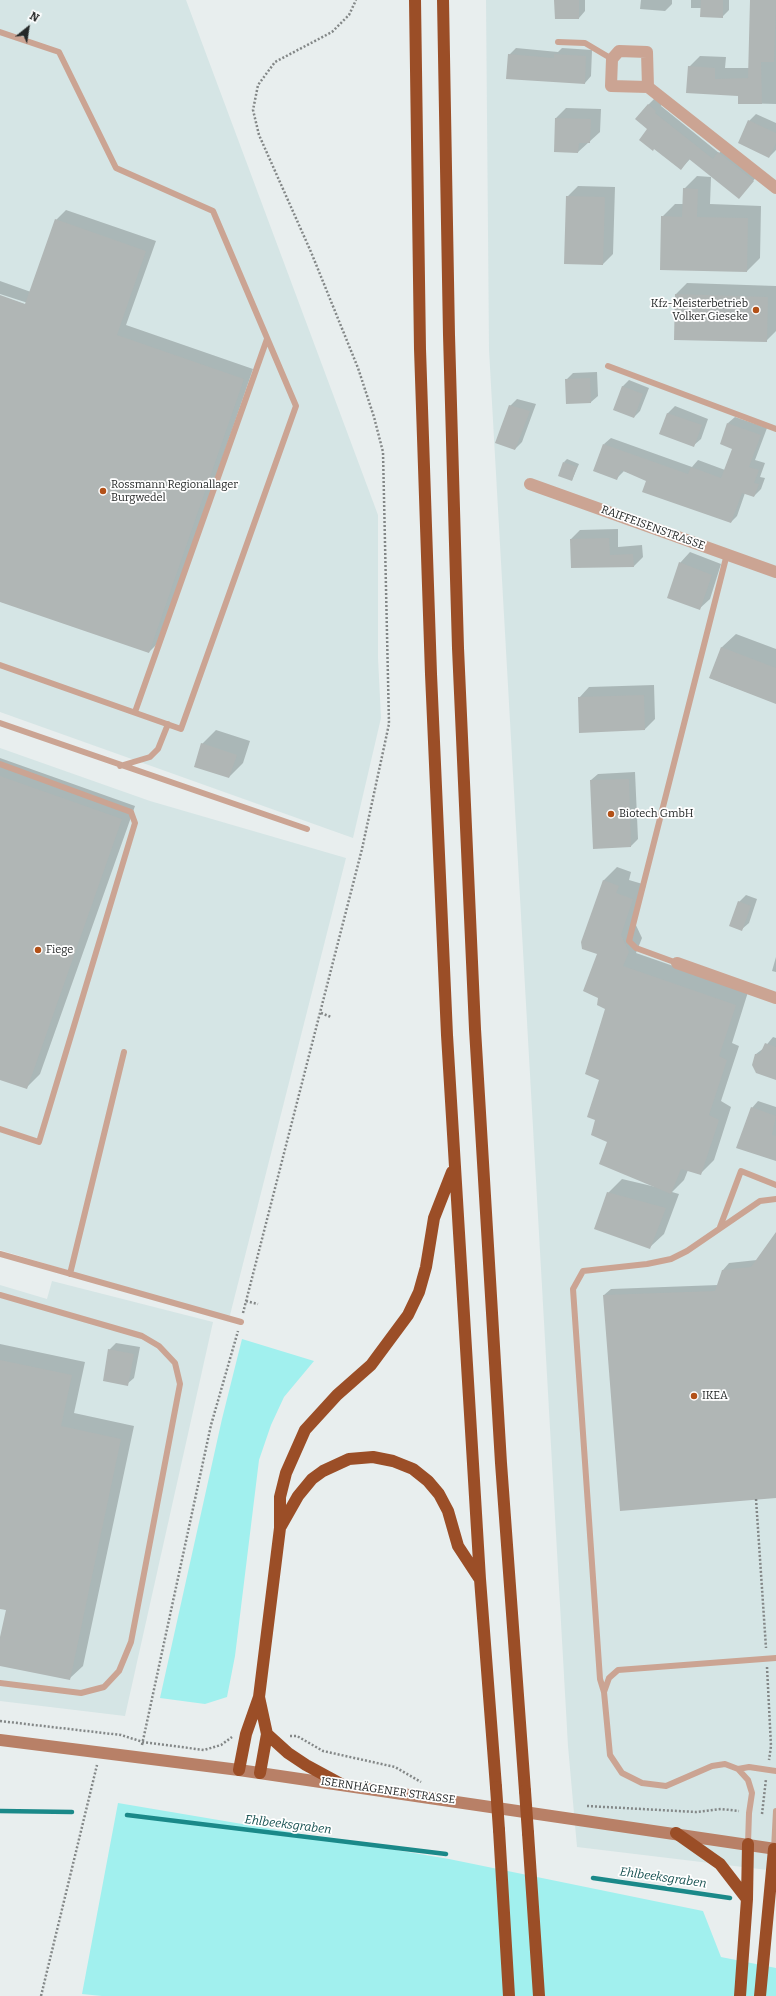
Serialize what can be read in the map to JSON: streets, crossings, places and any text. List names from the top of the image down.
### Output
{
  "streets": {
    "main road": ["ISERNHÄGENER STRASSE"],
    "street": ["RAIFFEISENSTRASSE"]
  },
  "water": ["Ehlbeeksgraben"],
  "places": [
    "Kfz-Meisterbetrieb Volker Gieseke",
    "Rossmann Regionallager Burgwedel",
    "Biotech GmbH",
    "Fiege",
    "IKEA"
  ],
  "north": "top right"
}
